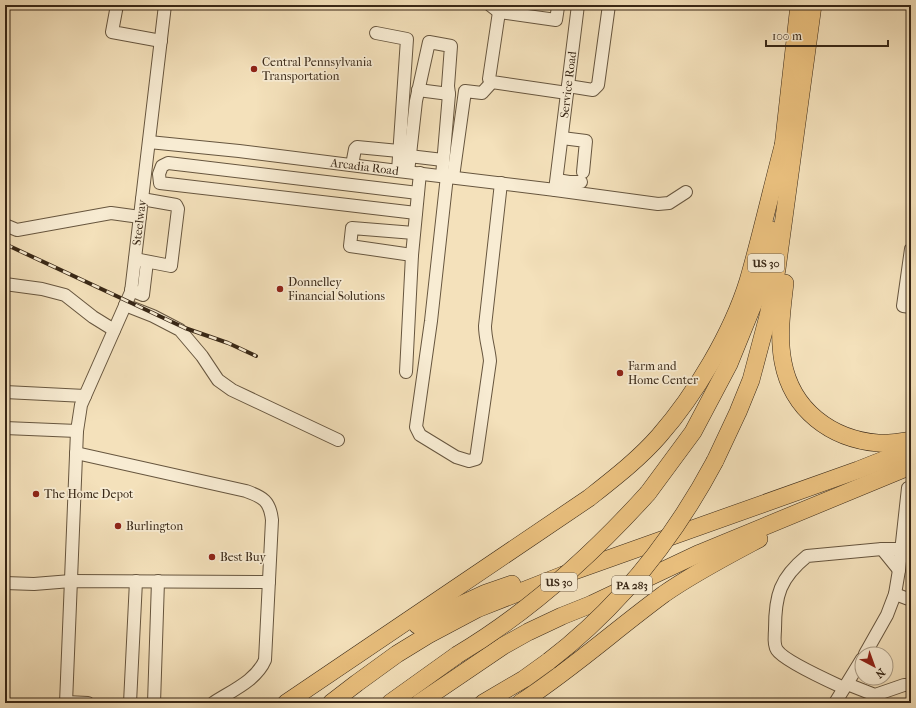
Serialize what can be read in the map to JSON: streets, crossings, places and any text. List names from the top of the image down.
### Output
{
  "streets": {
    "highway": ["US 30", "PA 283"],
    "street": ["Service Road", "Arcadia Road", "Steelway"]
  },
  "crossings": [
    ["Service Road", "Arcadia Road"],
    ["Arcadia Road", "Steelway"]
  ],
  "places": [
    "Central Pennsylvania Transportation",
    "Donnelley Financial Solutions",
    "Farm and Home Center",
    "The Home Depot",
    "Burlington",
    "Best Buy"
  ],
  "scale_bar": "100 m",
  "north": "bottom right"
}
